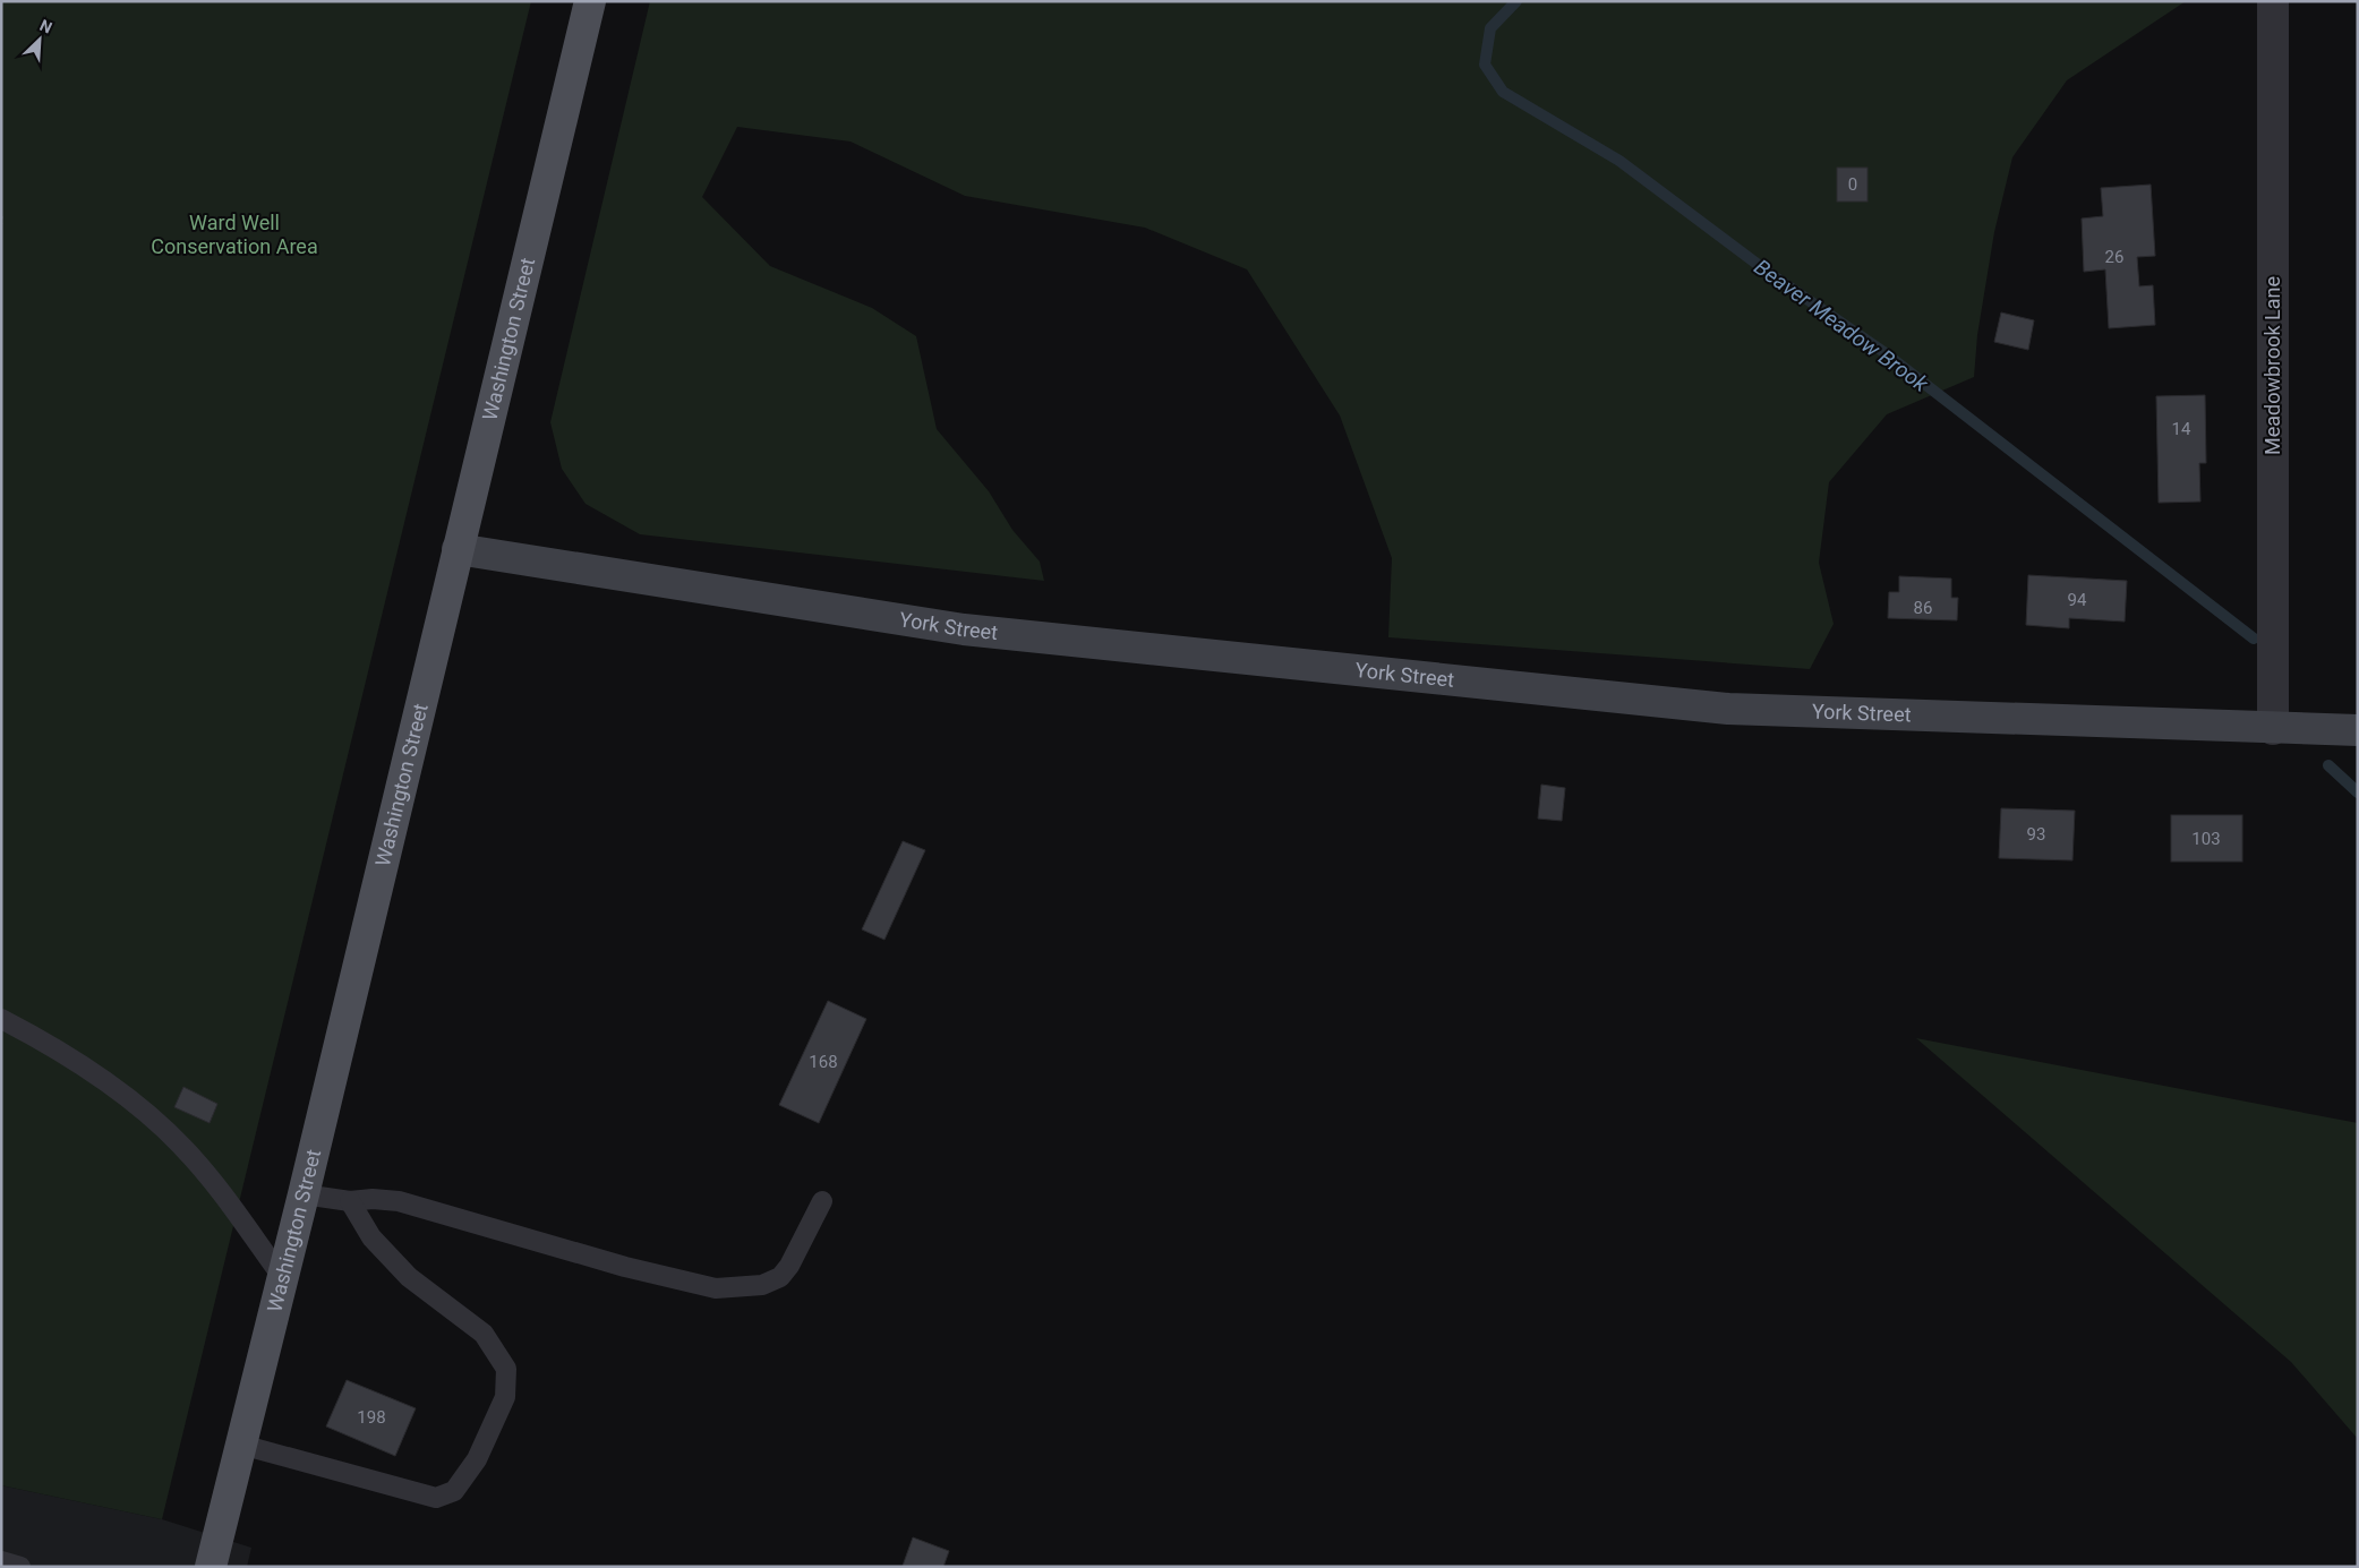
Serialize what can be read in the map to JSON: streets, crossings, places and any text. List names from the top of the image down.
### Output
{
  "streets": {
    "main road": ["Washington Street"],
    "street": ["Meadowbrook Lane", "York Street"]
  },
  "crossings": [
    ["Washington Street", "York Street"],
    ["Meadowbrook Lane", "York Street"]
  ],
  "water": ["Beaver Meadow Brook"],
  "parks": ["Ward Well Conservation Area"],
  "house_numbers": [
    "0",
    "26",
    "14",
    "94",
    "86",
    "93",
    "103",
    "168",
    "198"
  ],
  "north": "top right"
}
